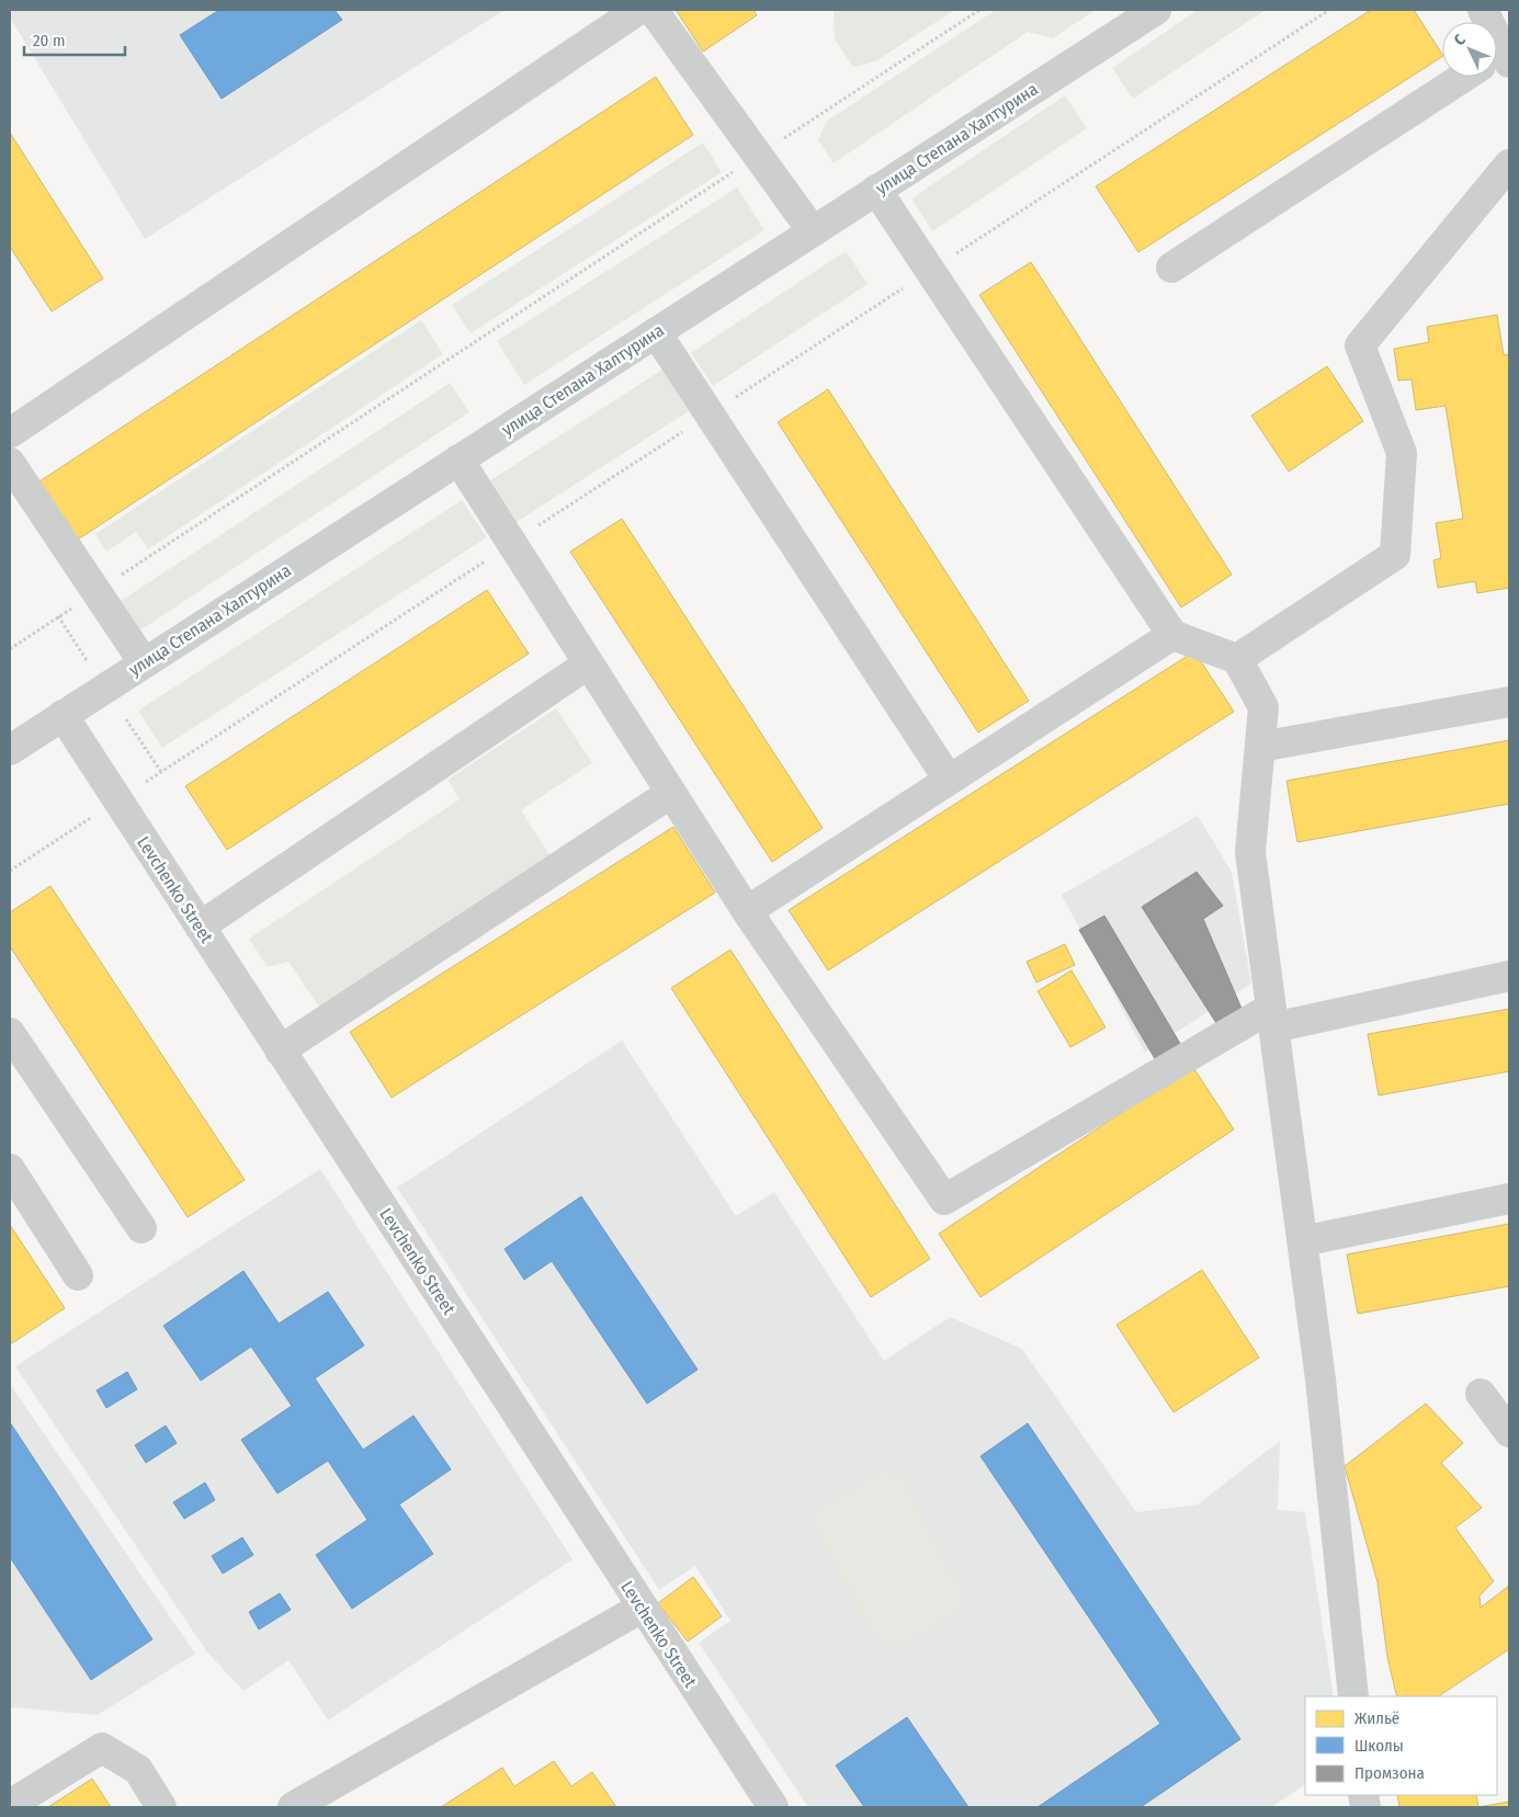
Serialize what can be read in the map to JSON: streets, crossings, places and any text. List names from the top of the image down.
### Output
{
  "streets": {
    "street": ["улица Степана Халтурина", "Levchenko Street"]
  },
  "crossings": [
    ["улица Степана Халтурина", "Levchenko Street"]
  ],
  "legend": ["Жильё", "Школы", "Промзона"],
  "scale_bar": "20 m",
  "north": "top left"
}
